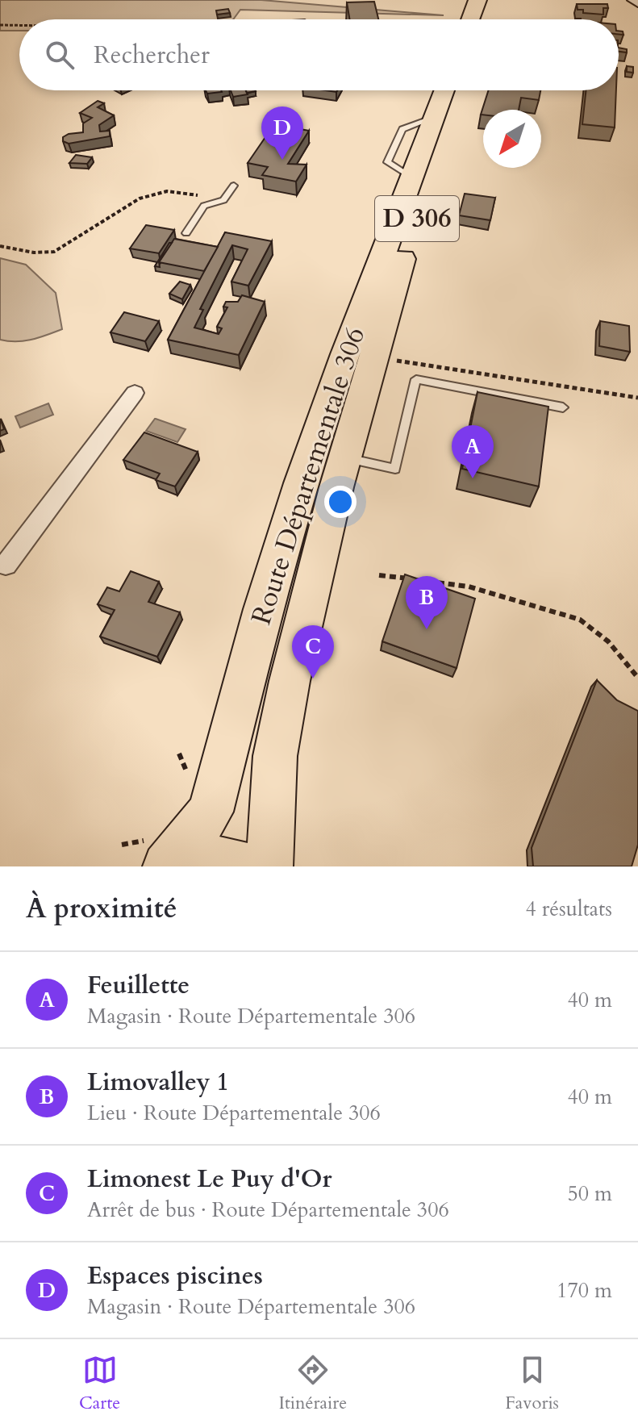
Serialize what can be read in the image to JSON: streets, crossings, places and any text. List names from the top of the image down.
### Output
{
  "streets": {
    "main road": ["D 306", "Route Départementale 306"]
  },
  "north": "bottom left",
  "page": {
    "search": "Rechercher",
    "pins": [
      "D",
      "A",
      "B",
      "C"
    ],
    "heading": ["À proximité", "4 résultats"],
    "list": [
      {
        "mark": "A",
        "name": "Feuillette",
        "note": "Magasin · Route Départementale 306",
        "value": "40 m"
      },
      {
        "mark": "B",
        "name": "Limovalley 1",
        "note": "Lieu · Route Départementale 306",
        "value": "40 m"
      },
      {
        "mark": "C",
        "name": "Limonest Le Puy d'Or",
        "note": "Arrêt de bus · Route Départementale 306",
        "value": "50 m"
      },
      {
        "mark": "D",
        "name": "Espaces piscines",
        "note": "Magasin · Route Départementale 306",
        "value": "170 m"
      }
    ],
    "nav": ["Carte", "Itinéraire", "Favoris"]
  }
}
